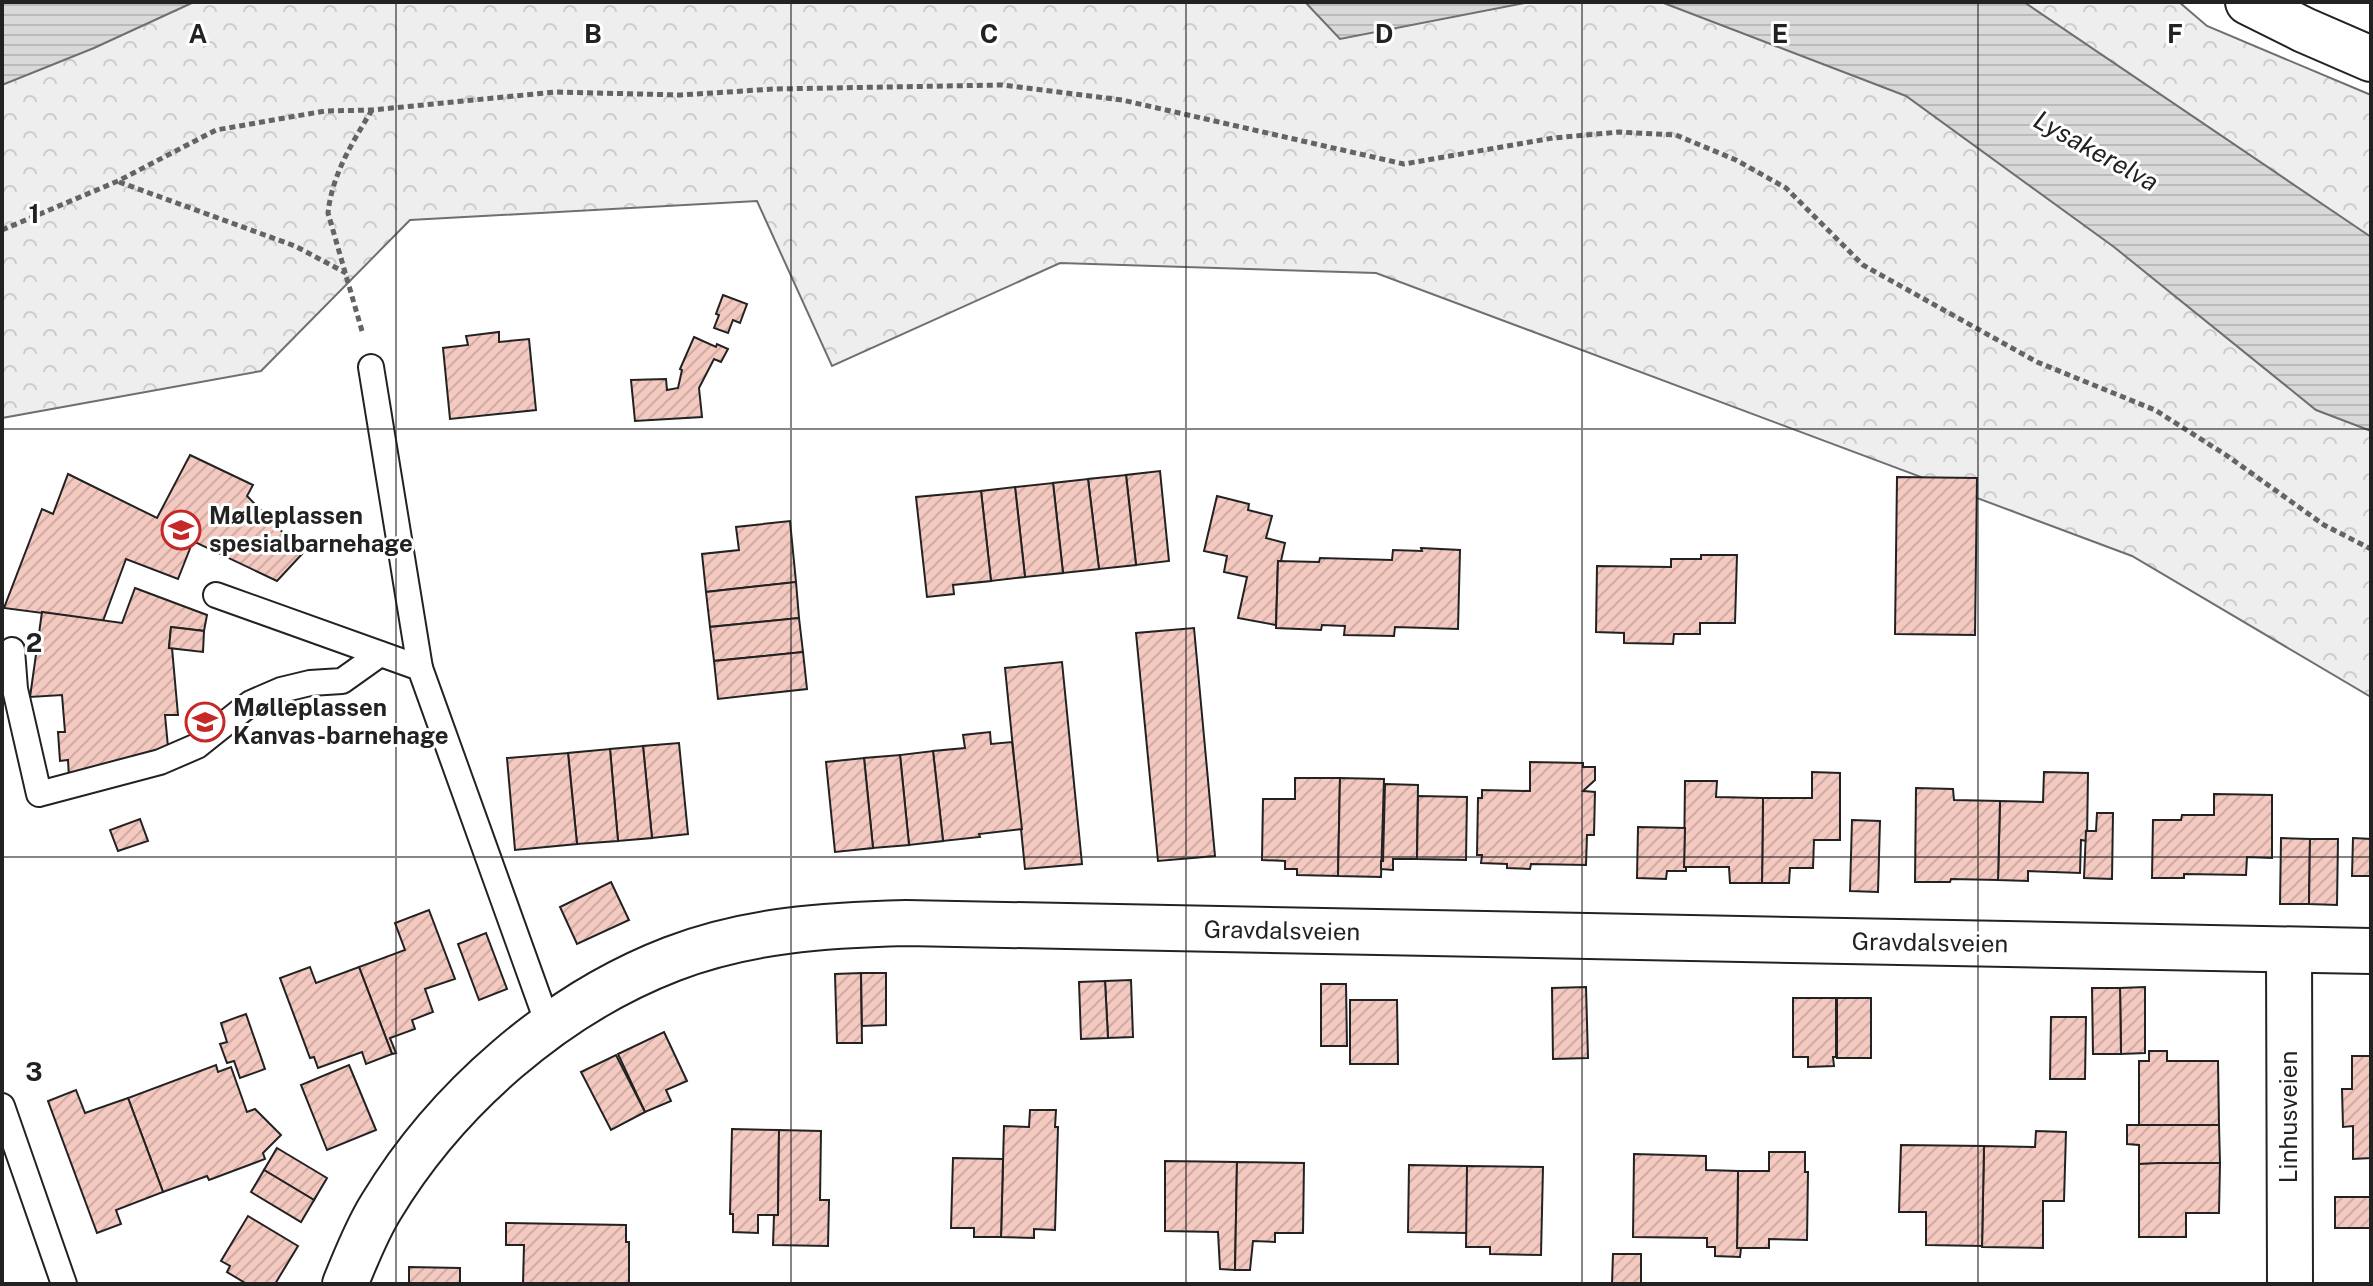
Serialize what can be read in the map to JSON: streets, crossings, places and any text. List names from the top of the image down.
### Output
{
  "streets": {
    "street": ["Gravdalsveien", "Linhusveien"]
  },
  "crossings": [
    ["Gravdalsveien", "Linhusveien"]
  ],
  "water": ["Lysakerelva"],
  "places": {
    "school or university": ["Mølleplassen spesialbarnehage", "Mølleplassen Kanvas-barnehage"]
  },
  "grid": {
    "columns": [
      "A",
      "B",
      "C",
      "D",
      "E",
      "F"
    ],
    "rows": ["1", "2", "3"]
  }
}
